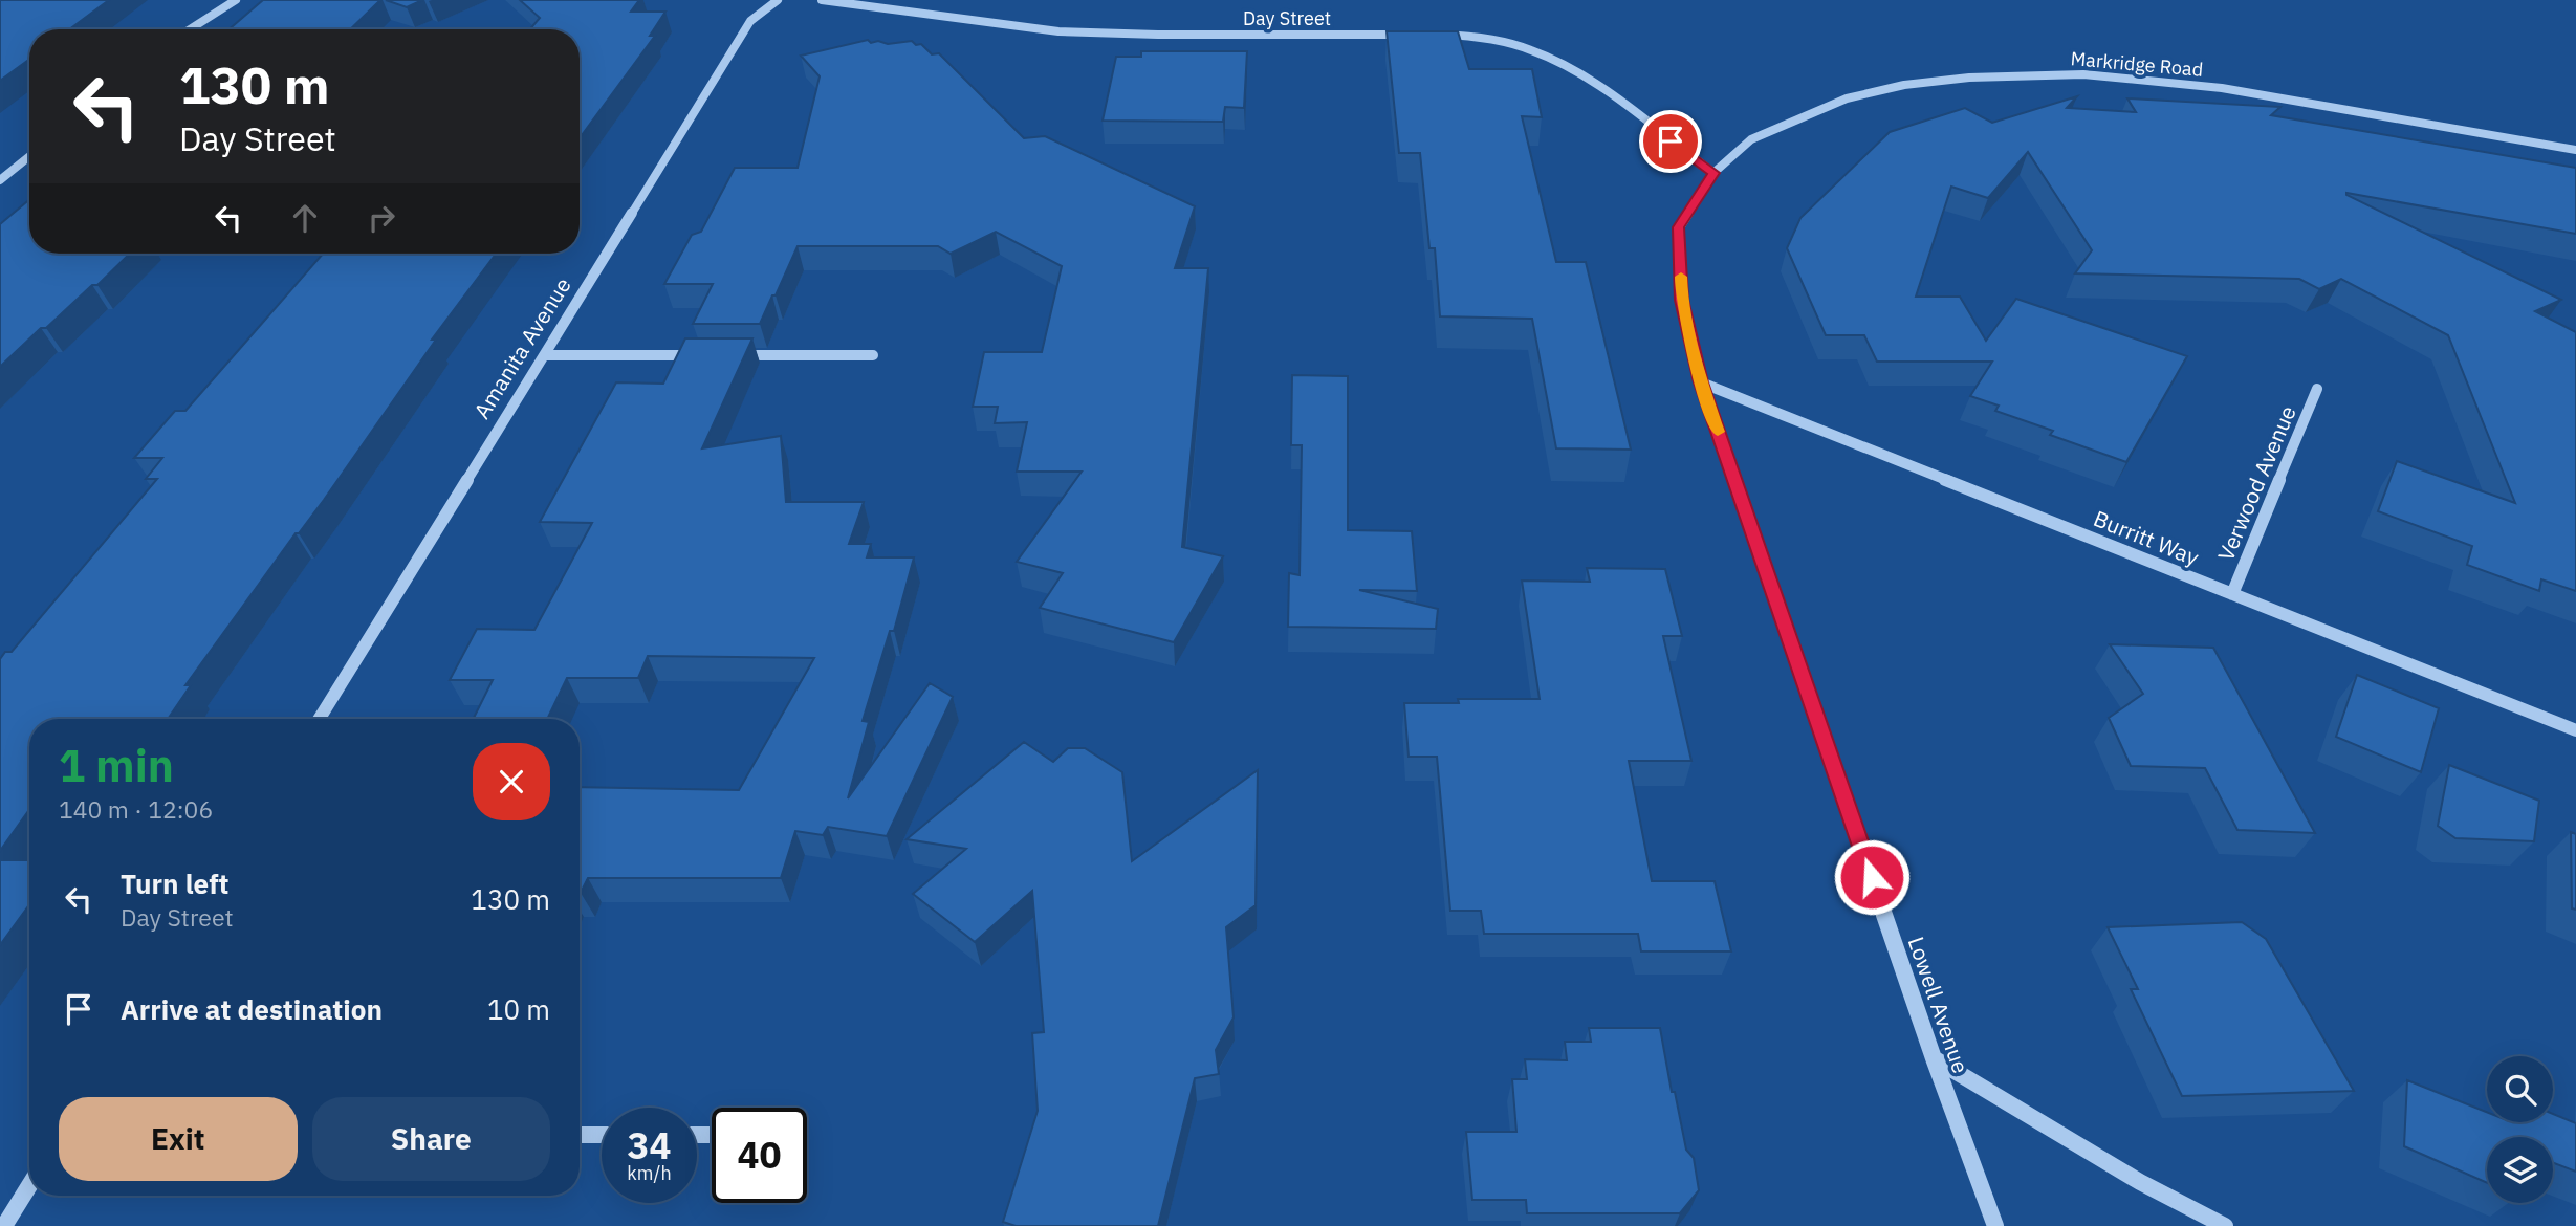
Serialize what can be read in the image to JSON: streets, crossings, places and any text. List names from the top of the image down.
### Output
{
  "streets": {
    "street": [
      "Day Street",
      "Markridge Road",
      "Amanita Avenue",
      "Verwood Avenue",
      "Burritt Way",
      "Lowell Avenue"
    ]
  },
  "crossings": [
    ["Markridge Road", "Lowell Avenue"],
    ["Verwood Avenue", "Burritt Way"],
    ["Burritt Way", "Lowell Avenue"]
  ],
  "page": {
    "turn": ["130 m", "Day Street"],
    "heading": ["1 min", "140 m · 12:06"],
    "list": [
      {
        "name": "Turn left",
        "note": "Day Street",
        "value": "130 m"
      },
      {
        "name": "Arrive at destination",
        "value": "10 m"
      }
    ],
    "buttons": ["Exit", "Share"],
    "speed": "34 km/h",
    "limit": "40"
  }
}
